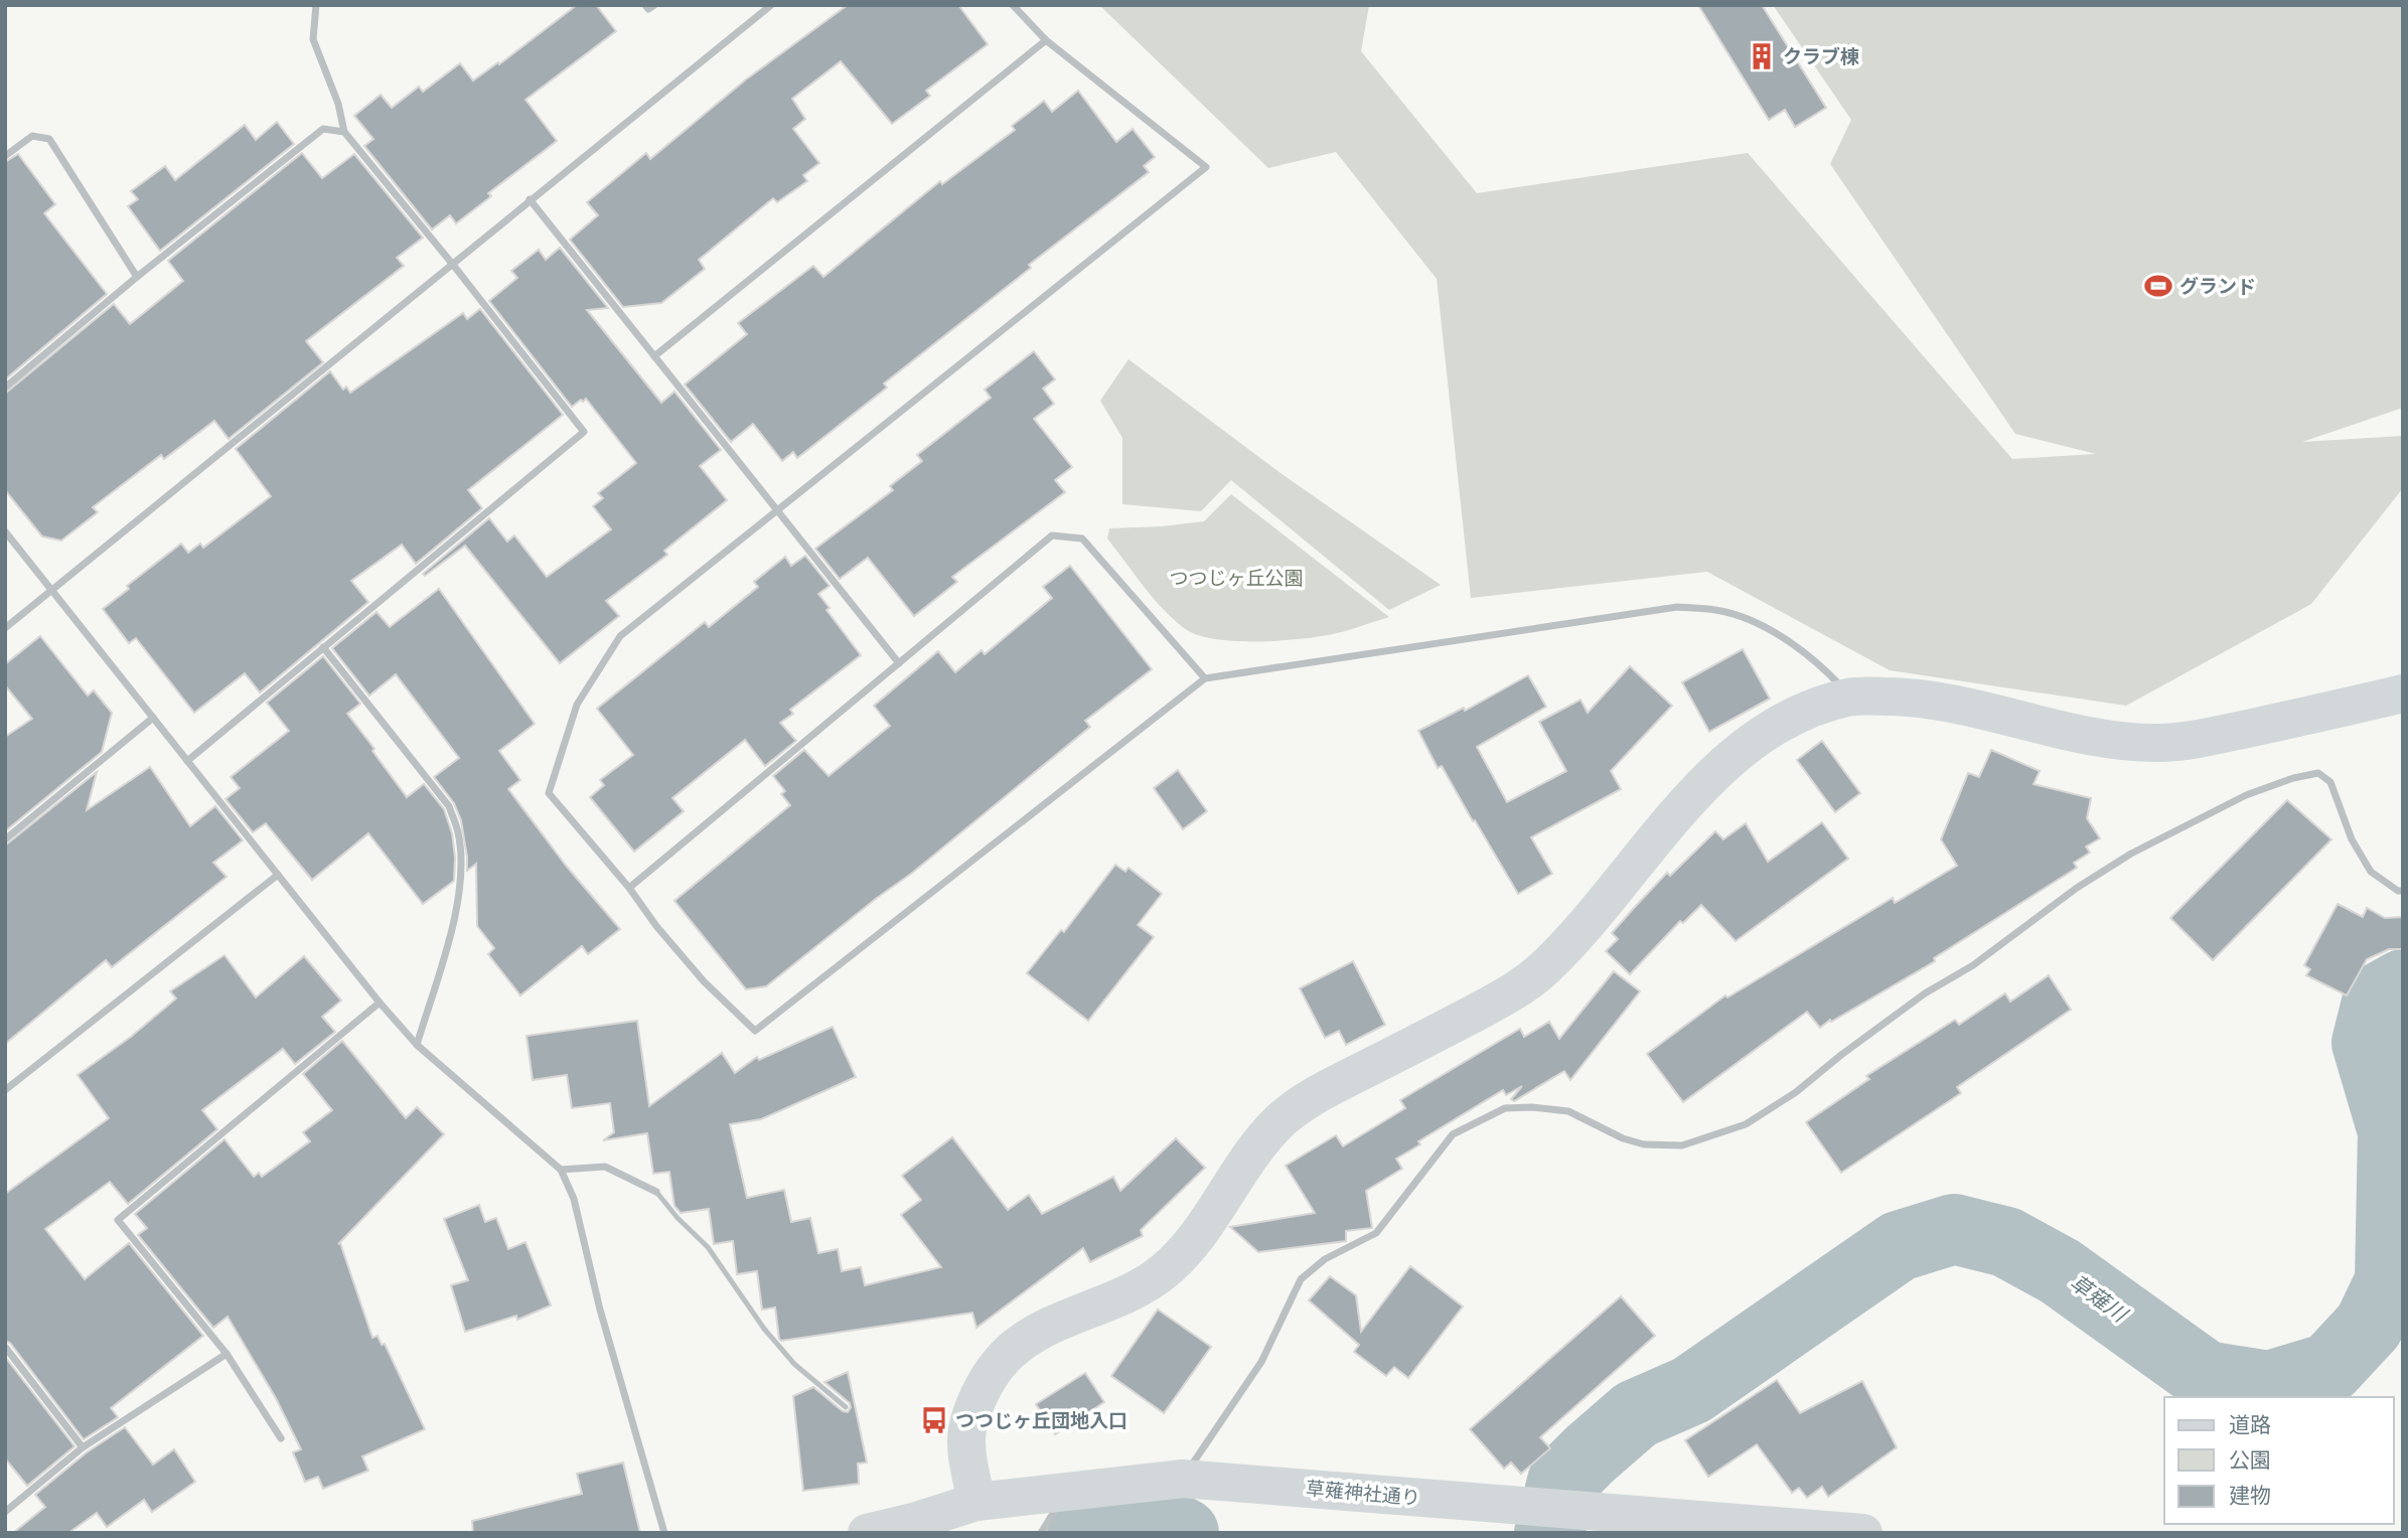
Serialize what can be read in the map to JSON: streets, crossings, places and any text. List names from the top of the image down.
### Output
{
  "streets": {
    "street": ["草薙神社通り"]
  },
  "water": ["草薙川"],
  "parks": ["つつじヶ丘公園"],
  "places": {
    "building": ["クラブ棟"],
    "sports": ["グランド"],
    "bus stop": ["つつじヶ丘団地入口"]
  },
  "legend": ["道路", "公園", "建物"]
}
